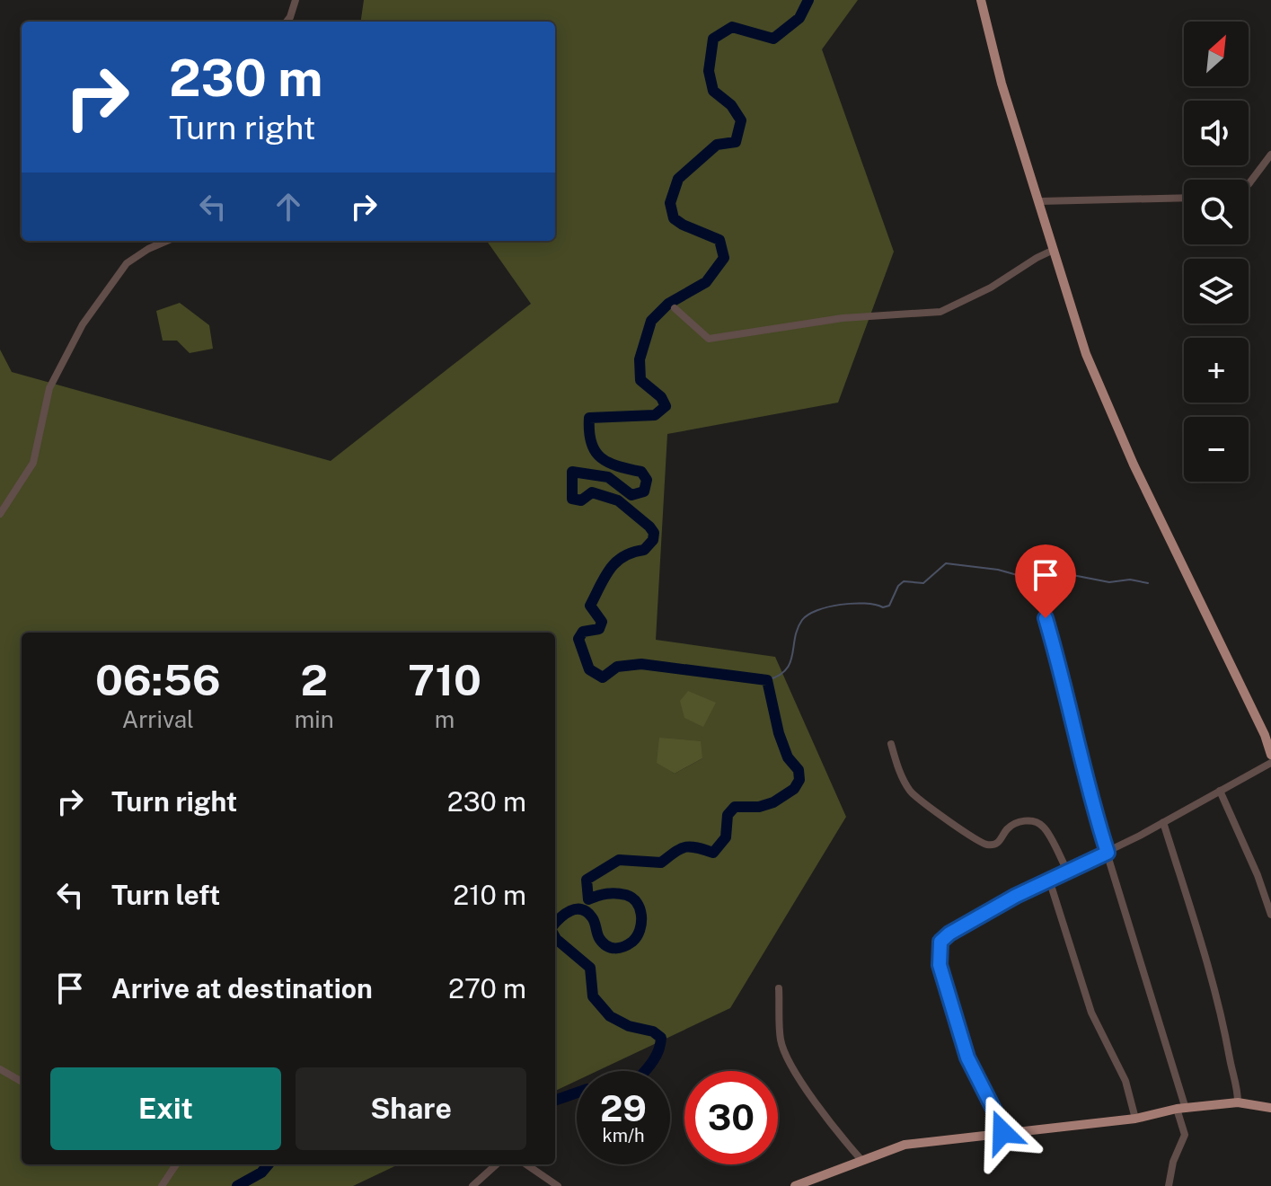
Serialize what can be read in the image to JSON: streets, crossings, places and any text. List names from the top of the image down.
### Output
{
  "north": "top right",
  "page": {
    "map_buttons": ["+", "−"],
    "turn": ["230 m", "Turn right"],
    "eta": [
      "06:56",
      "Arrival",
      "2",
      "min",
      "710",
      "m"
    ],
    "list": [
      {
        "name": "Turn right",
        "value": "230 m"
      },
      {
        "name": "Turn left",
        "value": "210 m"
      },
      {
        "name": "Arrive at destination",
        "value": "270 m"
      }
    ],
    "buttons": ["Exit", "Share"],
    "speed": "29 km/h",
    "limit": "30"
  }
}
